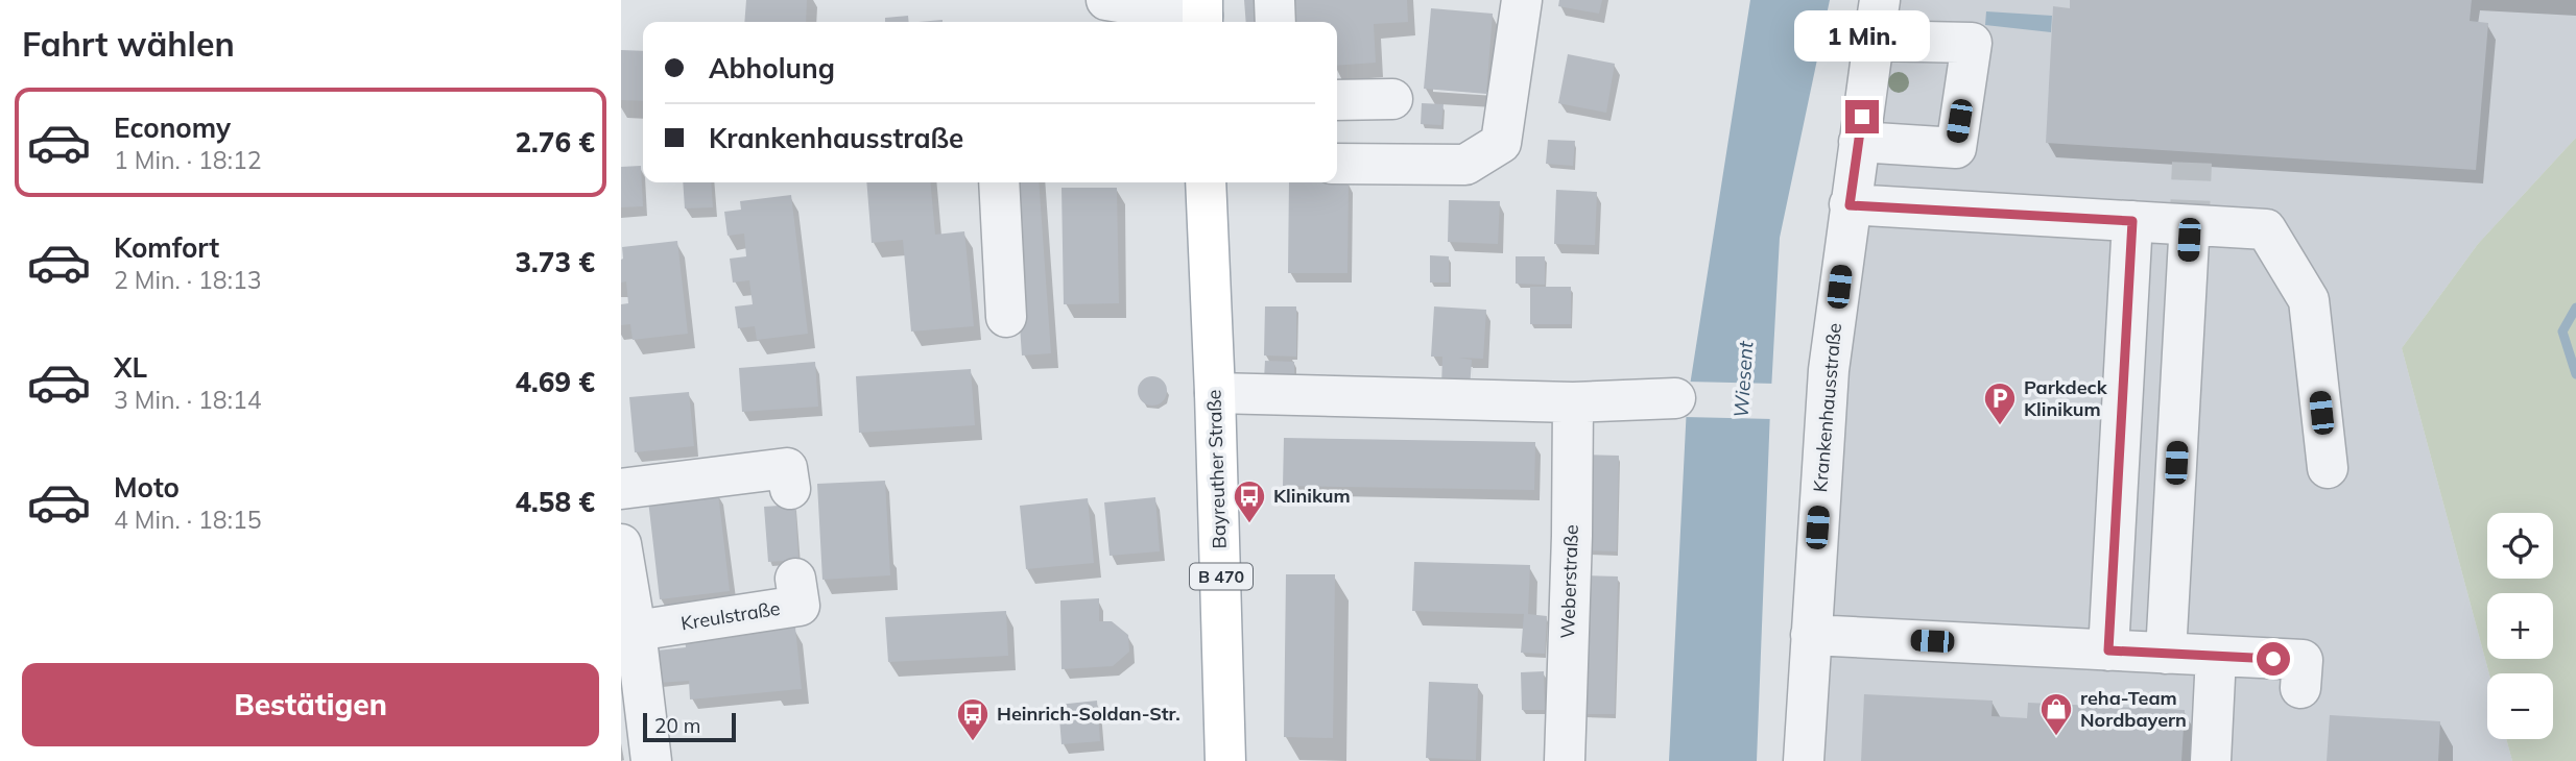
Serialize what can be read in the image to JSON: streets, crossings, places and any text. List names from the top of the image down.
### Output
{
  "streets": {
    "main road": ["Bayreuther Straße", "B 470"],
    "street": ["Krankenhausstraße", "Weberstraße", "Kreulstraße"]
  },
  "water": ["Wiesent"],
  "places": {
    "parking": ["Parkdeck Klinikum"],
    "bus stop": ["Klinikum", "Heinrich-Soldan-Str."],
    "shop": ["reha-Team Nordbayern"]
  },
  "scale_bar": "20 m",
  "page": {
    "heading": "Fahrt wählen",
    "bubble": "1 Min.",
    "banner": ["Abholung", "Krankenhausstraße"],
    "list": [
      {
        "name": "Economy",
        "note": "1 Min. · 18:12",
        "value": "2.76 €"
      },
      {
        "name": "Komfort",
        "note": "2 Min. · 18:13",
        "value": "3.73 €"
      },
      {
        "name": "XL",
        "note": "3 Min. · 18:14",
        "value": "4.69 €"
      },
      {
        "name": "Moto",
        "note": "4 Min. · 18:15",
        "value": "4.58 €"
      }
    ],
    "map_buttons": ["+", "−"],
    "buttons": "Bestätigen",
    "scale": "20 m"
  }
}
